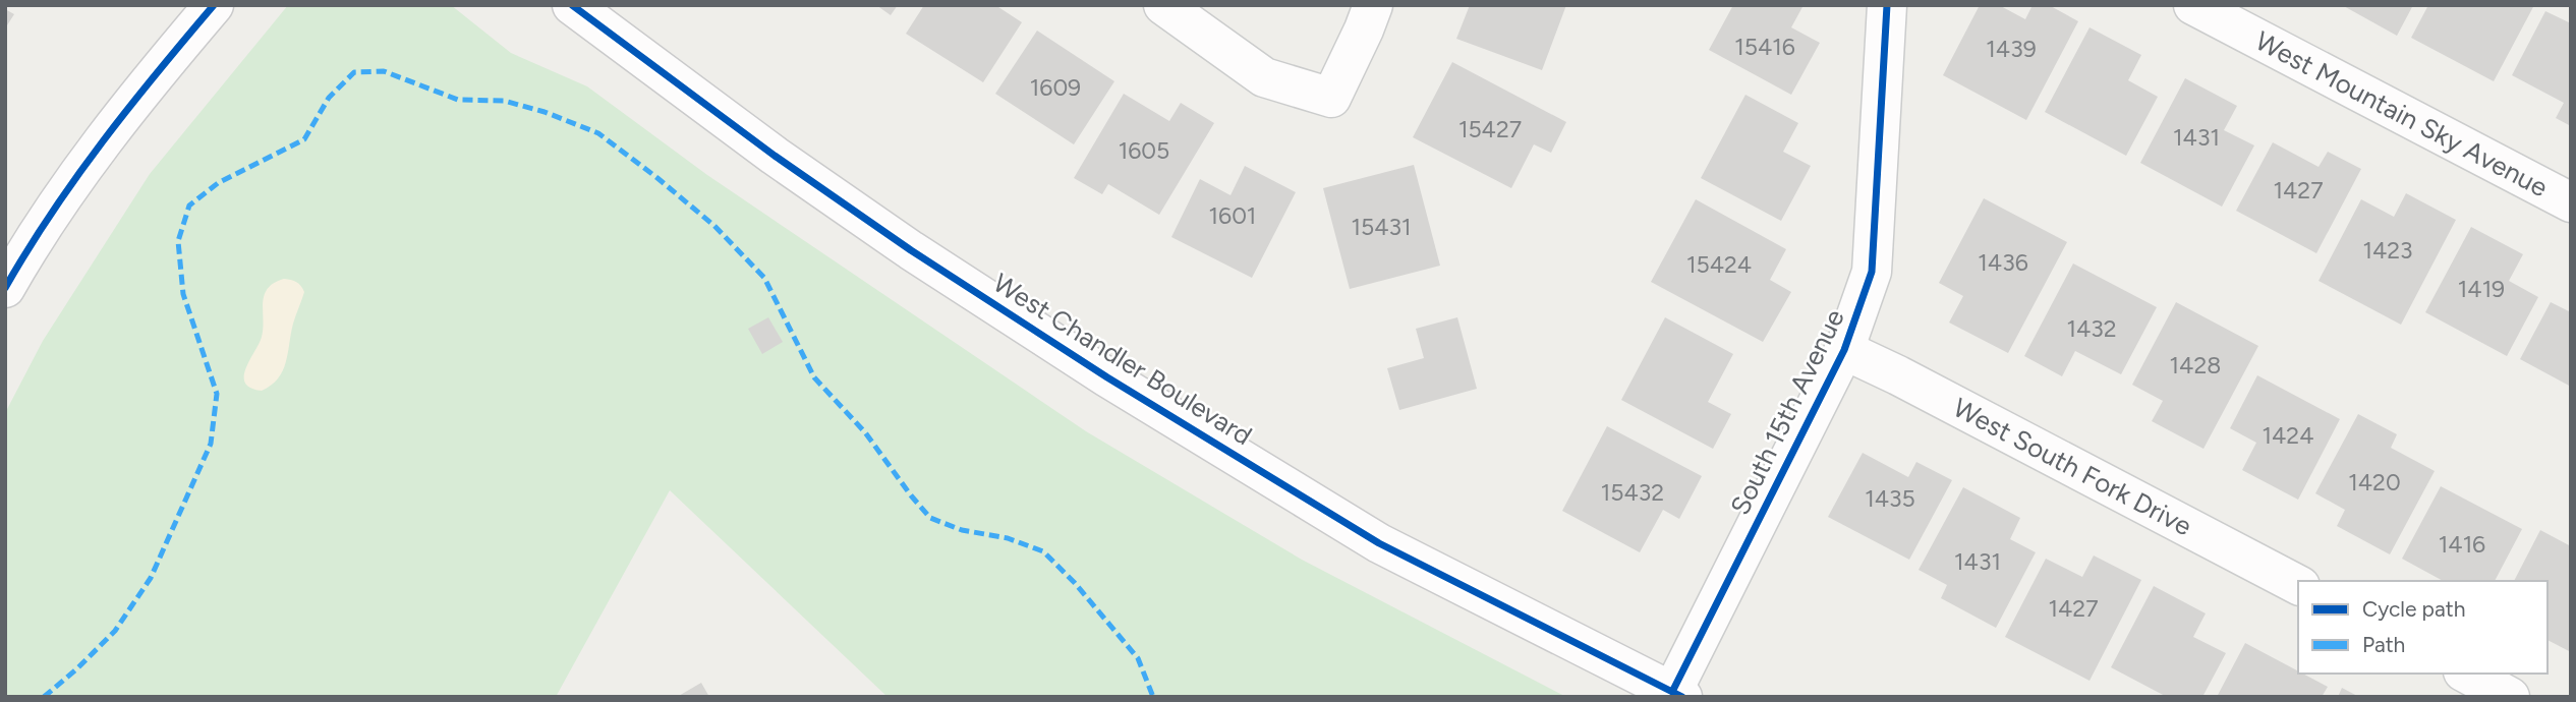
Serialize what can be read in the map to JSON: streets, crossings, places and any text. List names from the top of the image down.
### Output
{
  "streets": {
    "street": [
      "West Mountain Sky Avenue",
      "West Chandler Boulevard",
      "South 15th Avenue",
      "West South Fork Drive"
    ]
  },
  "crossings": [
    ["West Chandler Boulevard", "South 15th Avenue"],
    ["South 15th Avenue", "West South Fork Drive"]
  ],
  "house_numbers": [
    "15416",
    "1439",
    "1609",
    "15427",
    "1431",
    "1605",
    "1427",
    "1601",
    "15431",
    "1423",
    "1436",
    "15424",
    "1419",
    "1432",
    "1428",
    "1424",
    "1420",
    "15432",
    "1435",
    "1416",
    "1431",
    "1427"
  ],
  "legend": ["Cycle path", "Path"]
}
